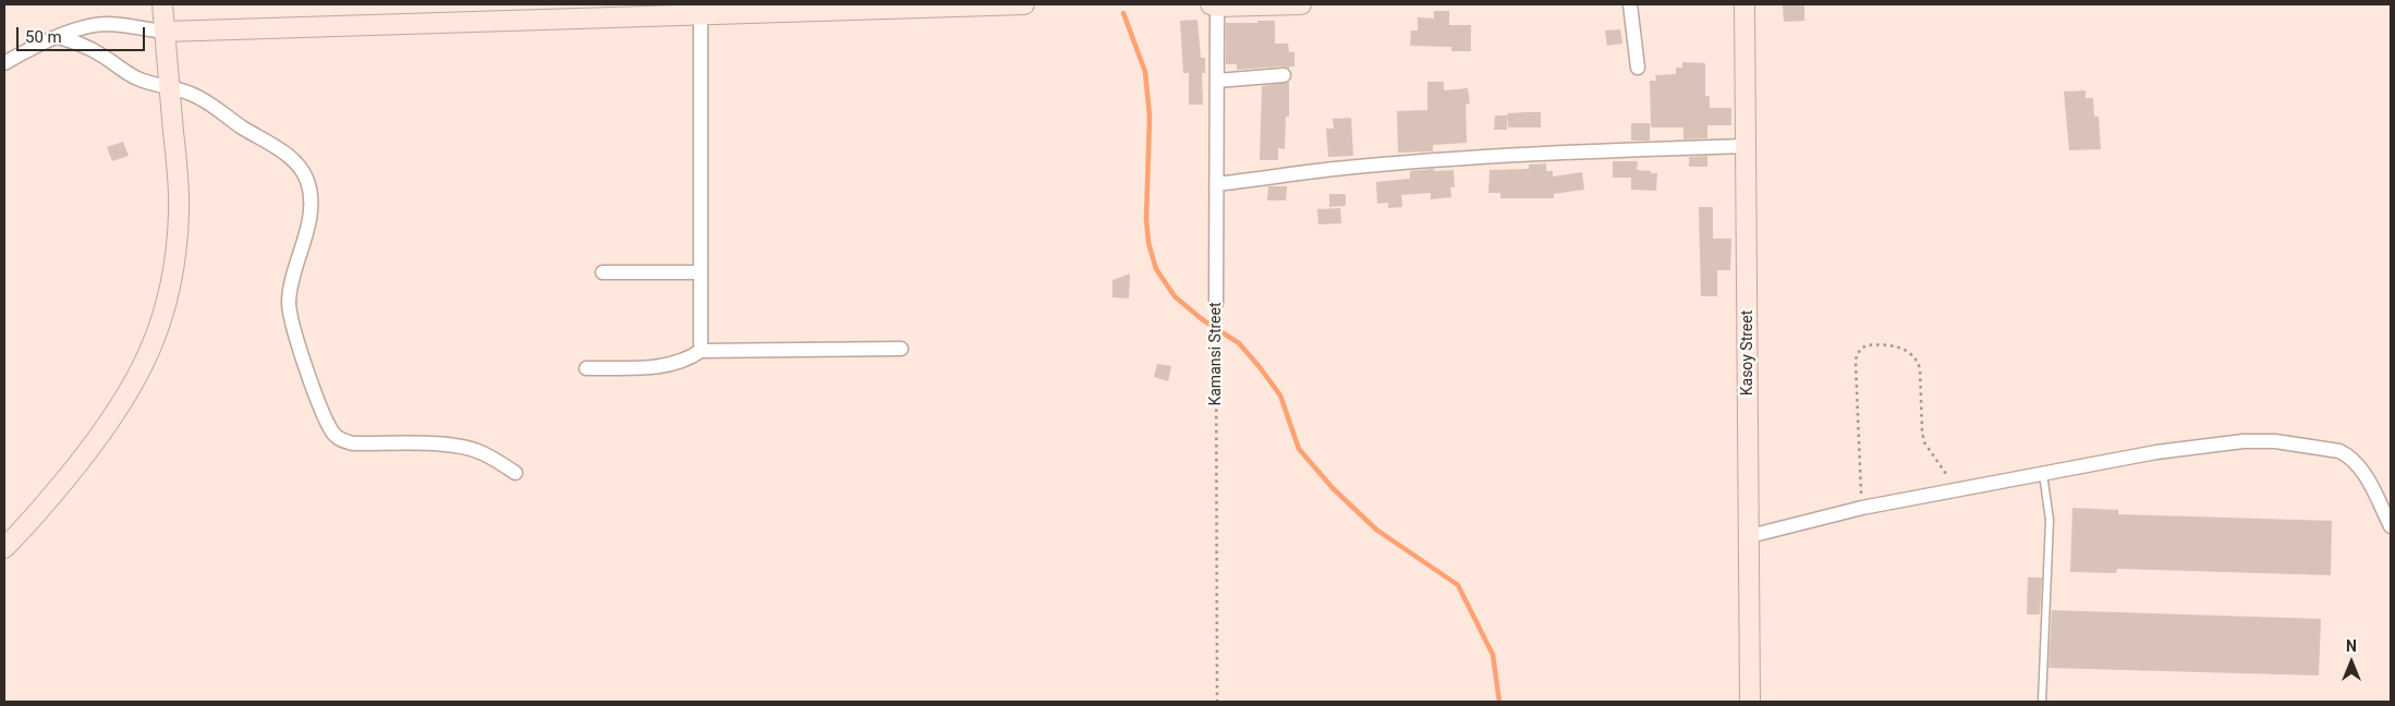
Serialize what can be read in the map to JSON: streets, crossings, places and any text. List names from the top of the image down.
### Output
{
  "streets": {
    "street": ["Kasoy Street", "Kamansi Street"]
  },
  "scale_bar": "50 m",
  "north": "top"
}
